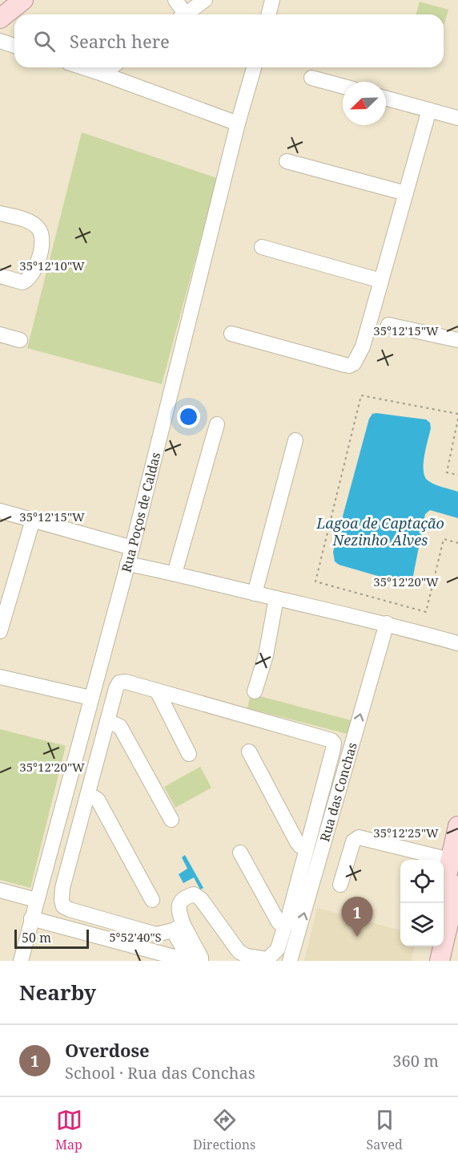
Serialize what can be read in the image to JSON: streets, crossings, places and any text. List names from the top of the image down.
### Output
{
  "streets": {
    "street": ["Rua Poços de Caldas", "Rua das Conchas"]
  },
  "water": ["Lagoa de Captação Nezinho Alves"],
  "scale_bar": "50 m",
  "north": "bottom left",
  "page": {
    "search": "Search here",
    "pins": "1",
    "scale": "50 m",
    "heading": "Nearby",
    "list": [
      {
        "mark": "1",
        "name": "Overdose",
        "note": "School · Rua das Conchas",
        "value": "360 m"
      }
    ],
    "nav": ["Map", "Directions", "Saved"]
  },
  "coordinates": [
    "35°12'10\"W",
    "35°12'15\"W",
    "35°12'20\"W",
    "35°12'25\"W",
    "5°52'40\"S"
  ]
}
